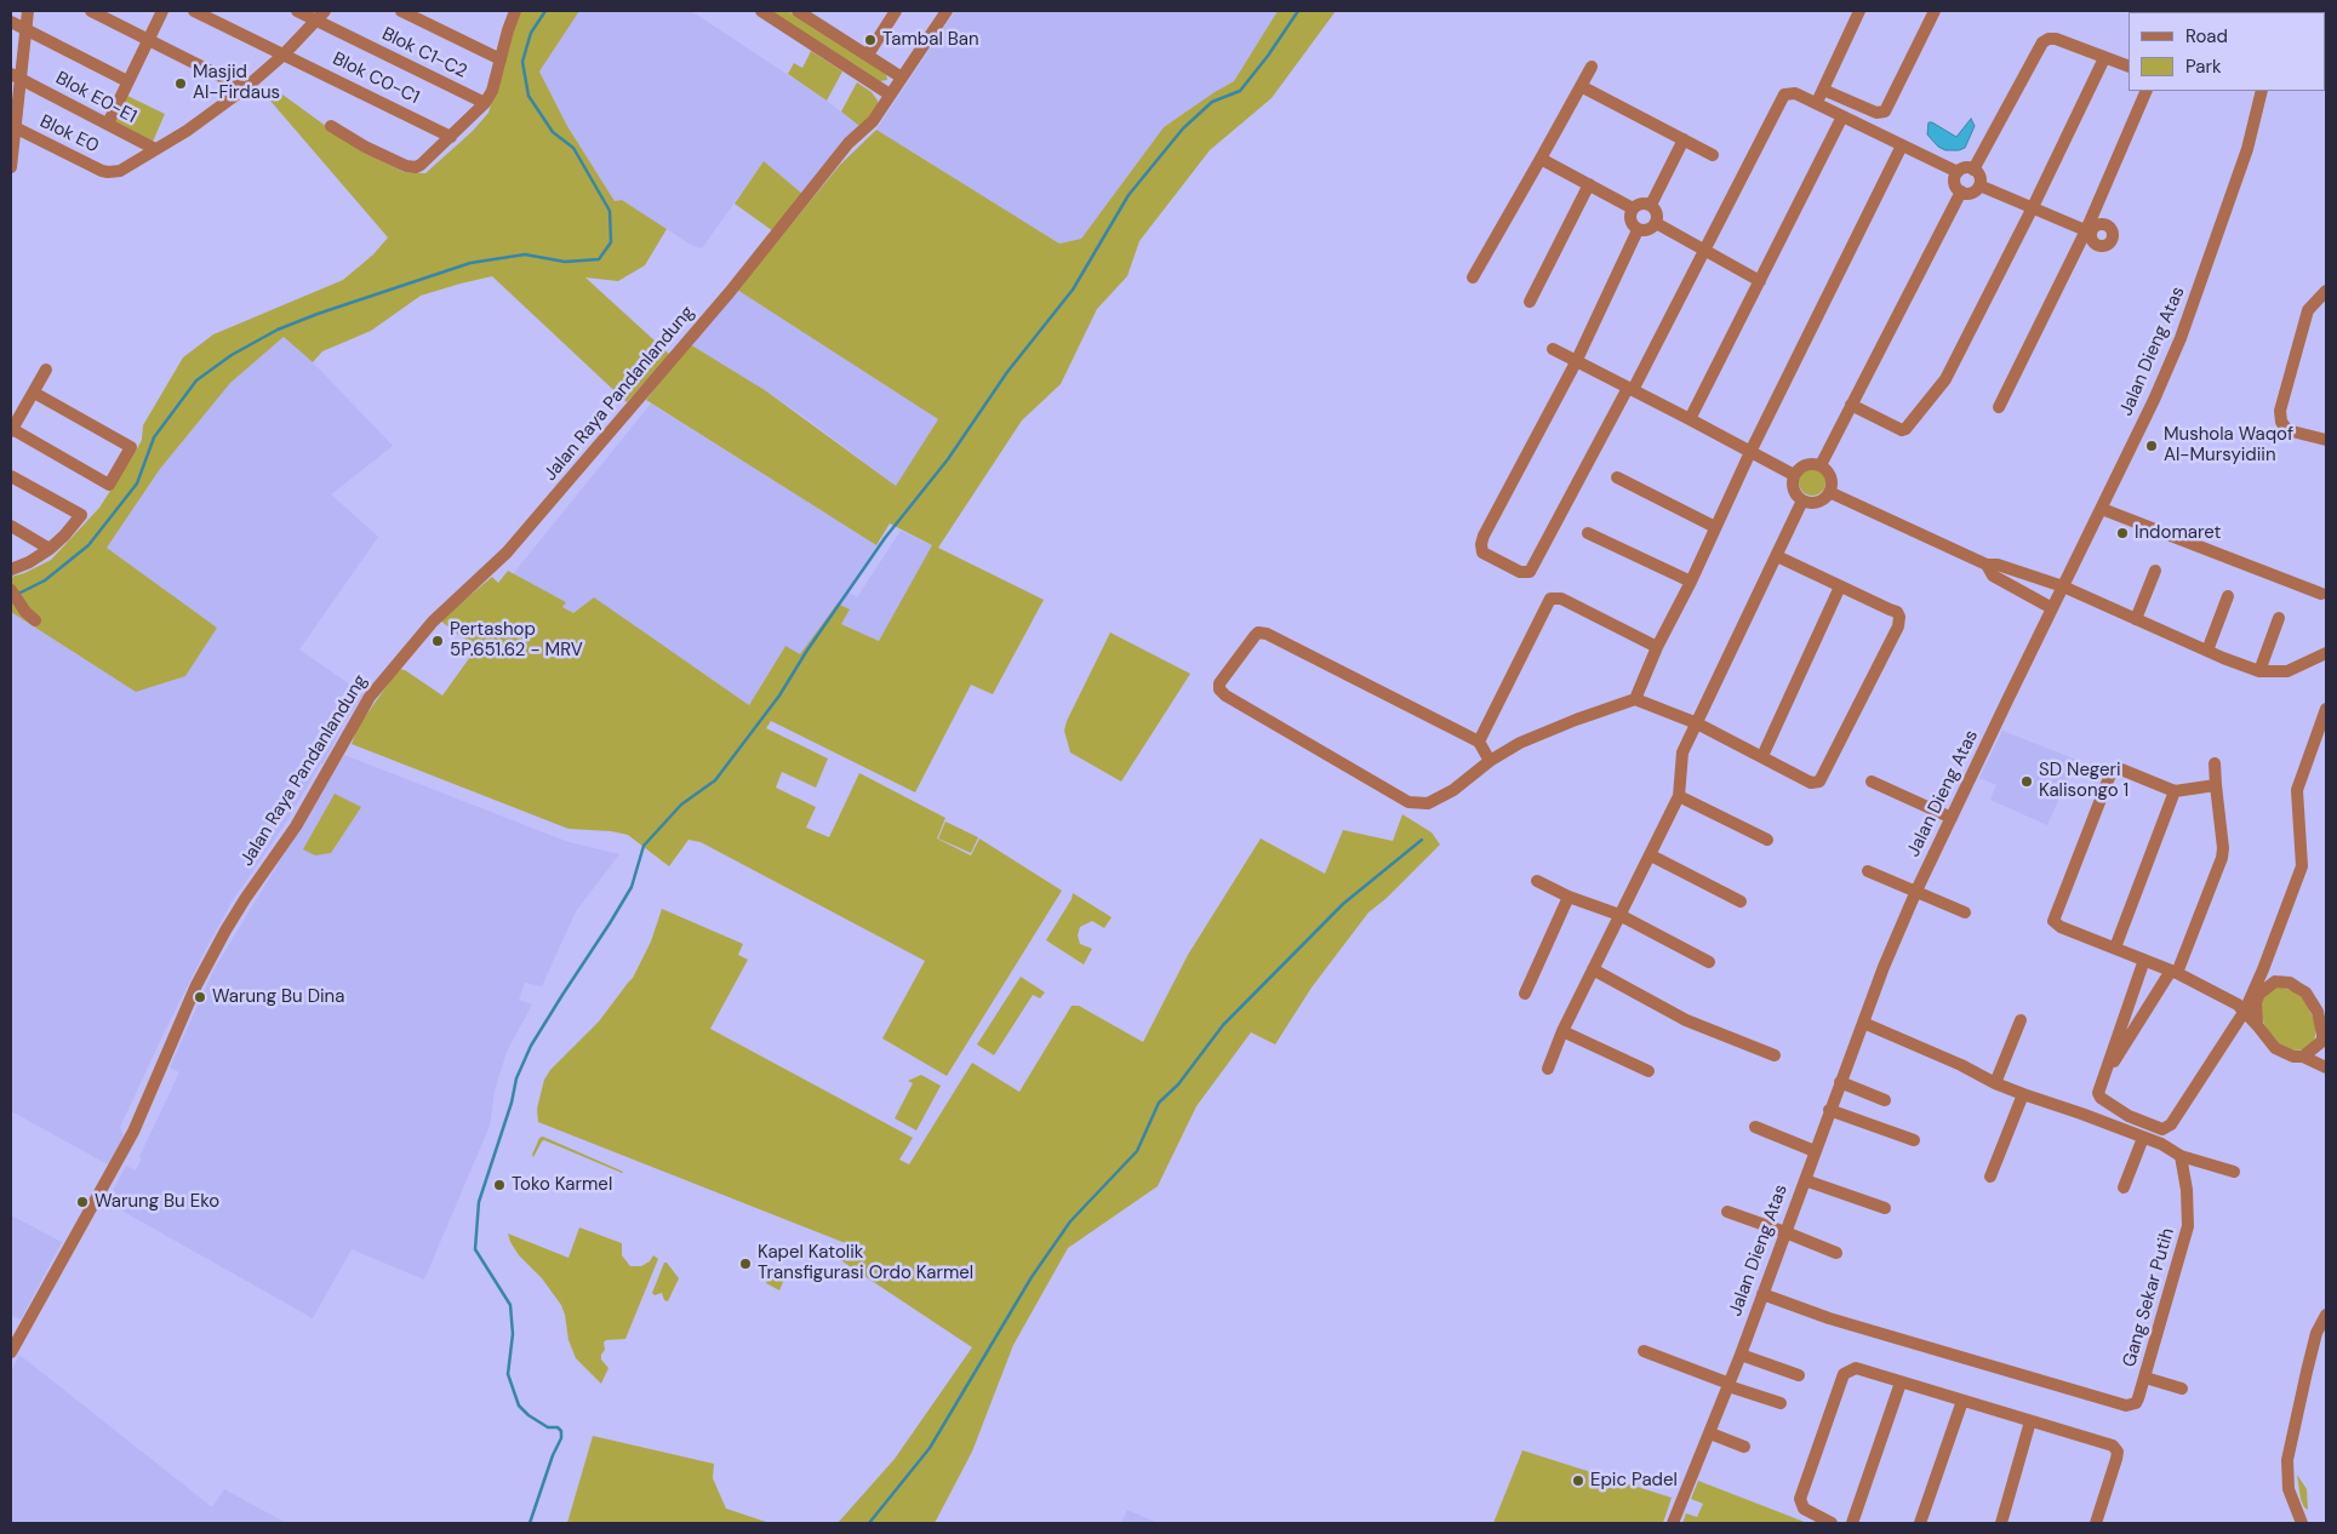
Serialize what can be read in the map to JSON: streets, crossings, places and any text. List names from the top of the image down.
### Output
{
  "streets": {
    "street": [
      "Blok C1-C2",
      "Blok C0-C1",
      "Blok E0-E1",
      "Blok E0",
      "Jalan Dieng Atas",
      "Jalan Raya Pandanlandung",
      "Gang Sekar Putih"
    ]
  },
  "crossings": [
    ["Blok E0-E1", "Blok E0"],
    ["Jalan Dieng Atas", "Gang Sekar Putih"]
  ],
  "places": [
    "Tambal Ban",
    "Masjid Al-Firdaus",
    "Mushola Waqof Al-Mursyidiin",
    "Indomaret",
    "Pertashop 5P.651.62 - MRV",
    "SD Negeri Kalisongo 1",
    "Warung Bu Dina",
    "Toko Karmel",
    "Warung Bu Eko",
    "Kapel Katolik Transfigurasi Ordo Karmel",
    "Epic Padel"
  ],
  "legend": ["Road", "Park"]
}
